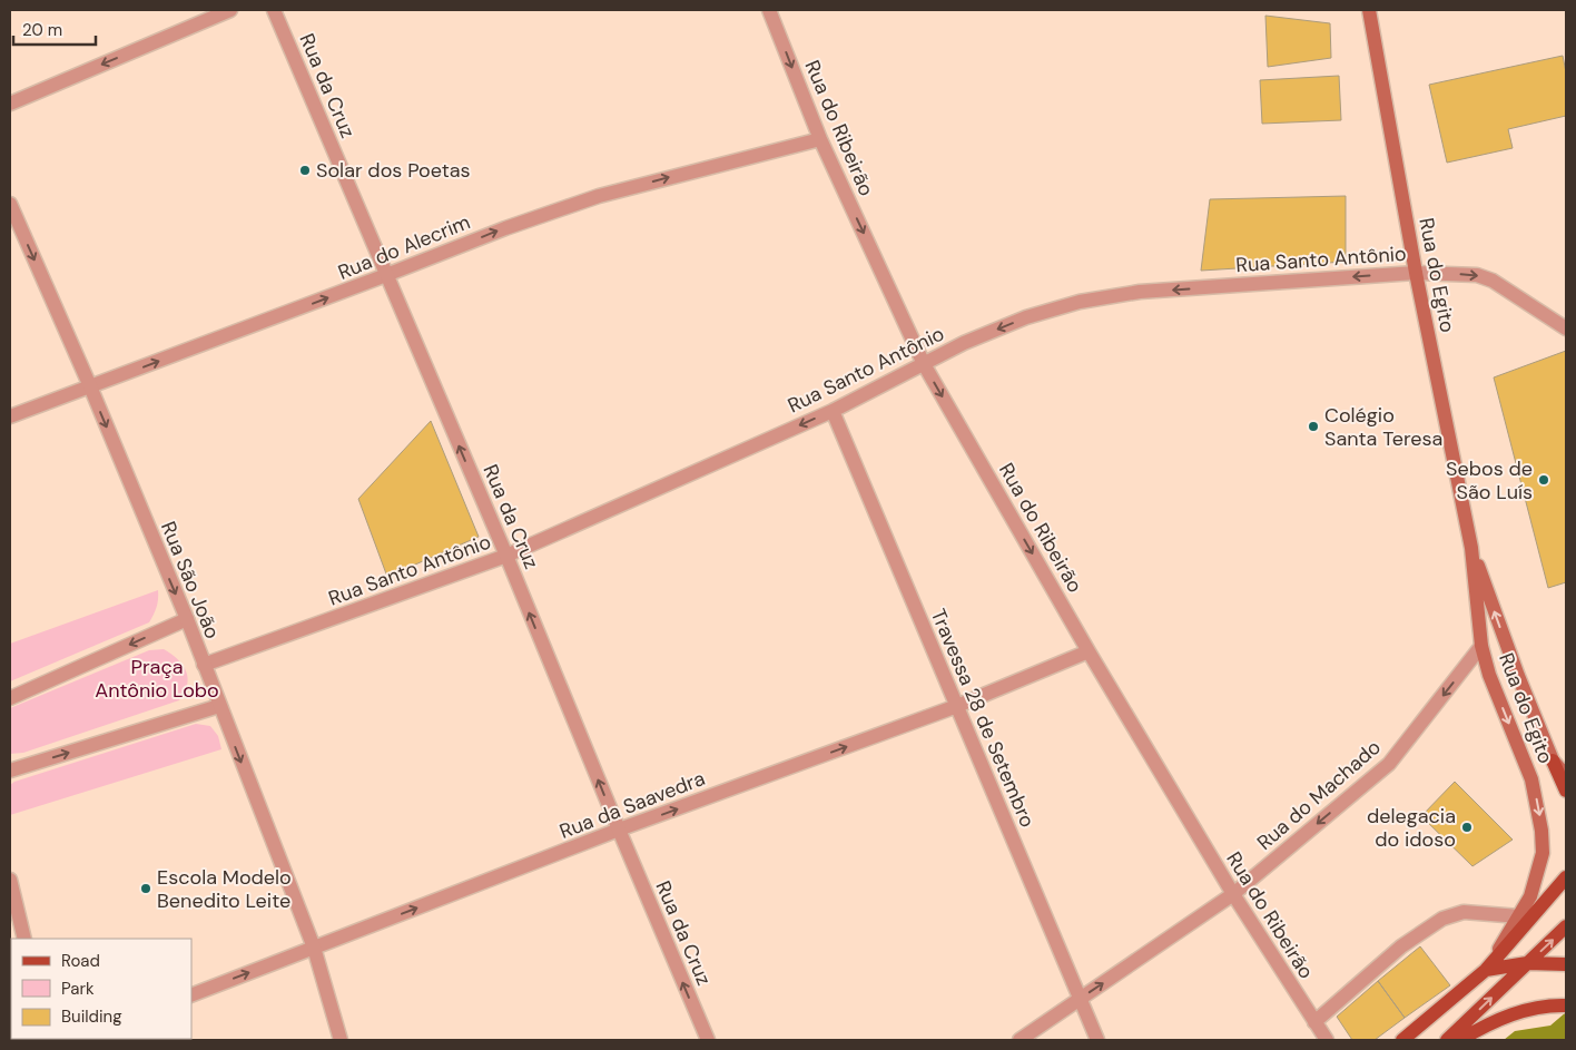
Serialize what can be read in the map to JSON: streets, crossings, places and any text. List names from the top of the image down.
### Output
{
  "streets": {
    "main road": ["Rua do Egito"],
    "street": [
      "Rua da Cruz",
      "Rua do Ribeirão",
      "Rua do Alecrim",
      "Rua Santo Antônio",
      "Rua São João",
      "Travessa 28 de Setembro",
      "Rua do Machado",
      "Rua da Saavedra"
    ]
  },
  "crossings": [
    ["Rua da Cruz", "Rua do Alecrim"],
    ["Rua da Cruz", "Rua Santo Antônio"],
    ["Rua da Cruz", "Rua da Saavedra"],
    ["Rua do Ribeirão", "Rua do Alecrim"],
    ["Rua do Ribeirão", "Rua Santo Antônio"],
    ["Rua do Ribeirão", "Rua do Machado"],
    ["Rua do Ribeirão", "Rua da Saavedra"],
    ["Rua do Alecrim", "Rua São João"],
    ["Rua Santo Antônio", "Rua do Egito"],
    ["Rua Santo Antônio", "Rua São João"],
    ["Rua Santo Antônio", "Travessa 28 de Setembro"],
    ["Rua do Egito", "Rua do Machado"],
    ["Rua São João", "Rua da Saavedra"],
    ["Travessa 28 de Setembro", "Rua do Machado"],
    ["Travessa 28 de Setembro", "Rua da Saavedra"]
  ],
  "one_way": [
    "Rua da Cruz",
    "Rua do Ribeirão",
    "Rua do Alecrim",
    "Rua São João",
    "Rua da Saavedra"
  ],
  "parks": ["Praça Antônio Lobo"],
  "places": [
    "Solar dos Poetas",
    "Colégio Santa Teresa",
    "Sebos de São Luís",
    "delegacia do idoso",
    "Escola Modelo Benedito Leite"
  ],
  "legend": ["Road", "Park", "Building"],
  "scale_bar": "20 m"
}
